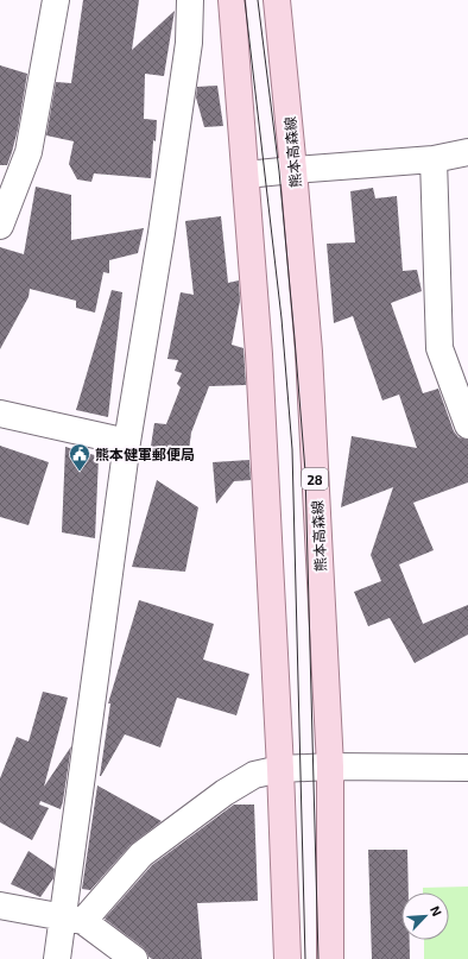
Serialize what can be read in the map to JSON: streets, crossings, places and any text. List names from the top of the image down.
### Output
{
  "streets": {
    "main road": ["熊本高森線", "28"]
  },
  "places": {
    "public building": ["熊本健軍郵便局"]
  },
  "north": "top right"
}
